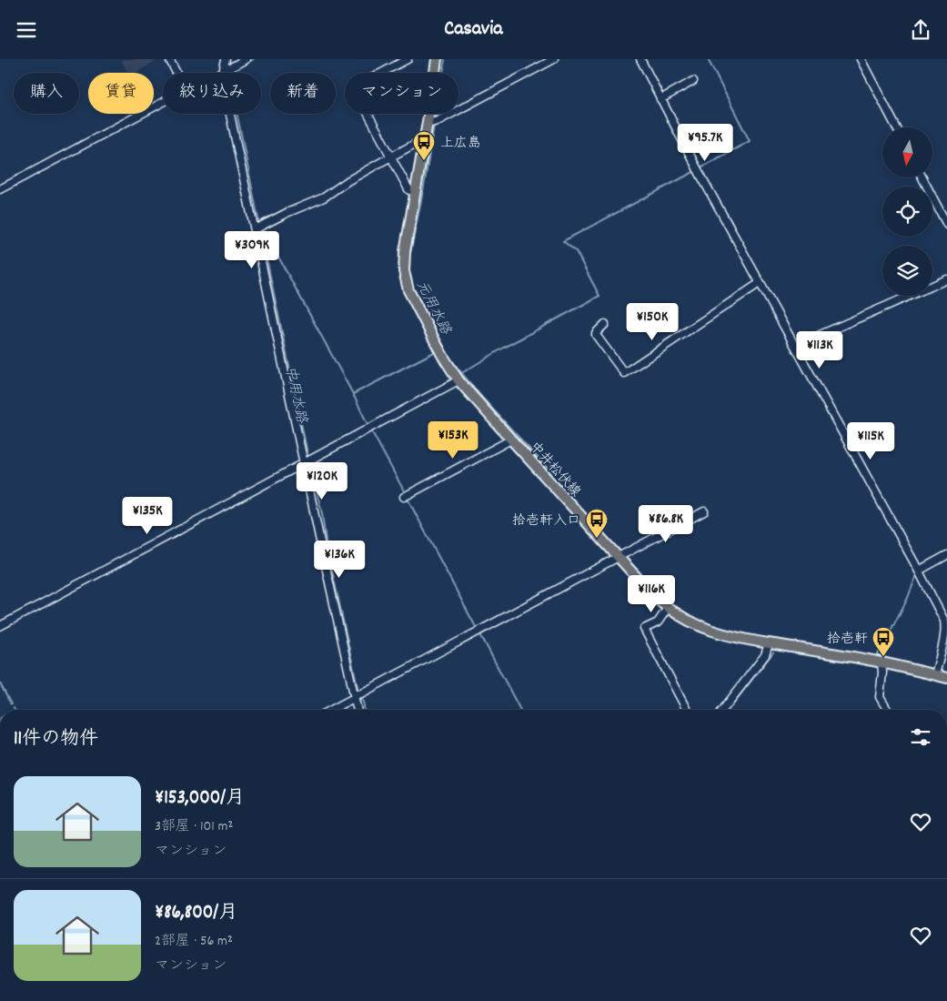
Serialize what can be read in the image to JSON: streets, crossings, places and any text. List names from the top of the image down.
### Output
{
  "streets": {
    "main road": ["中井松伏線"]
  },
  "water": ["元用水路", "中用水路"],
  "places": {
    "bus stop": ["上広島", "拾壱軒入口", "拾壱軒"]
  },
  "north": "bottom",
  "page": {
    "header": "Casavia",
    "chip": [
      "購入",
      "賃貸",
      "絞り込み",
      "新着",
      "マンション"
    ],
    "price": [
      "¥95.7K",
      "¥309K",
      "¥150K",
      "¥113K",
      "¥153K",
      "¥115K",
      "¥120K",
      "¥135K",
      "¥86.8K",
      "¥136K",
      "¥116K"
    ],
    "heading": "11件の物件",
    "list": [
      {
        "name": "¥153,000/月",
        "note": "3部屋 · 101 m² · マンション"
      },
      {
        "name": "¥86,800/月",
        "note": "2部屋 · 56 m² · マンション"
      }
    ]
  }
}
